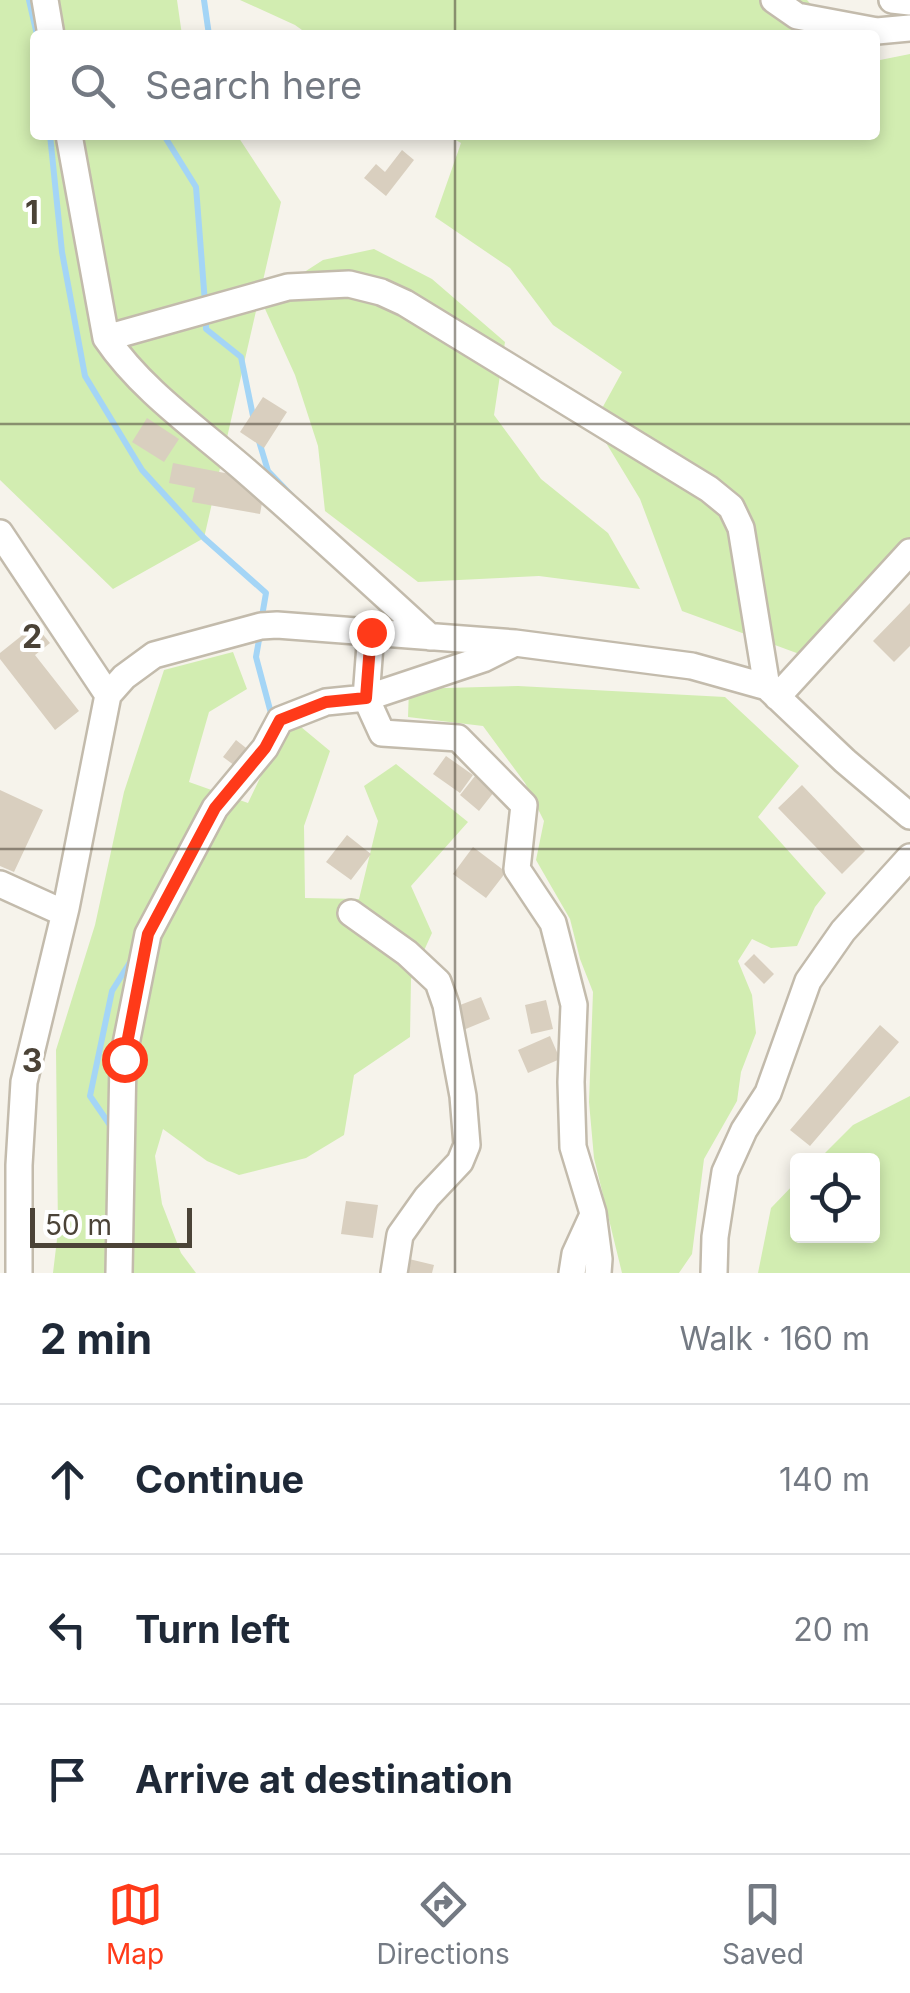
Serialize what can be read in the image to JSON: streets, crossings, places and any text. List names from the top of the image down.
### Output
{
  "scale_bar": "50 m",
  "page": {
    "search": "Search here",
    "scale": "50 m",
    "heading": ["2 min", "Walk · 160 m"],
    "list": [
      ["Continue", "140 m"],
      ["Turn left", "20 m"],
      "Arrive at destination"
    ],
    "nav": ["Map", "Directions", "Saved"]
  },
  "grid": {
    "rows": ["1", "2", "3"]
  }
}
